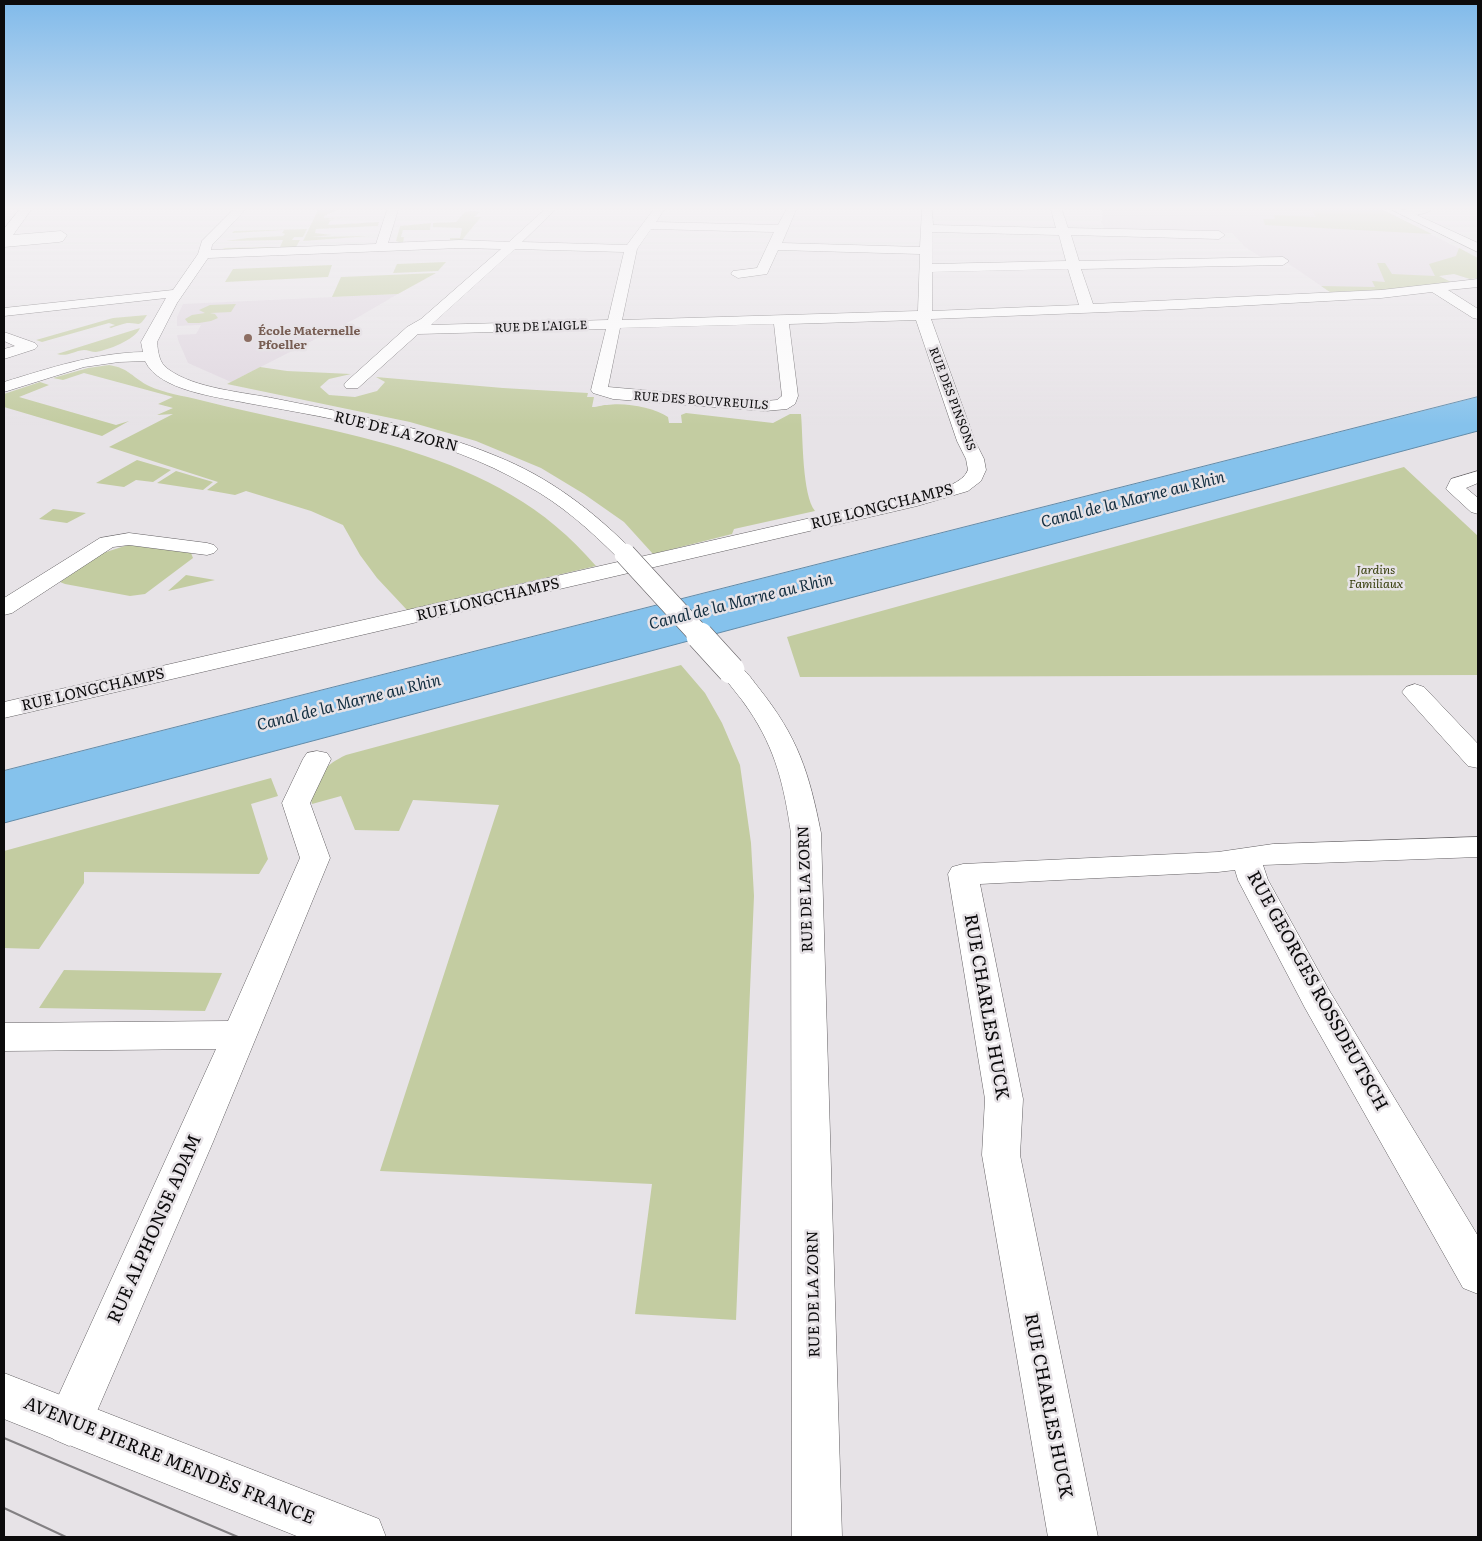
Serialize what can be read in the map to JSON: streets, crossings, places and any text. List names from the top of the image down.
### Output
{
  "streets": {
    "street": [
      "RUE DE L'AIGLE",
      "RUE DES PINSONS",
      "RUE DES BOUVREUILS",
      "RUE DE LA ZORN",
      "RUE LONGCHAMPS",
      "RUE GEORGES ROSSDEUTSCH",
      "RUE CHARLES HUCK",
      "RUE ALPHONSE ADAM",
      "AVENUE PIERRE MENDÈS FRANCE"
    ]
  },
  "crossings": [
    ["RUE DE L'AIGLE", "RUE DES PINSONS"],
    ["RUE DE L'AIGLE", "RUE DES BOUVREUILS"],
    ["RUE DES PINSONS", "RUE LONGCHAMPS"],
    ["RUE GEORGES ROSSDEUTSCH", "RUE CHARLES HUCK"],
    ["RUE ALPHONSE ADAM", "AVENUE PIERRE MENDÈS FRANCE"]
  ],
  "water": ["Canal de la Marne au Rhin"],
  "parks": ["Jardins Familiaux"],
  "places": ["École Maternelle Pfoeller"]
}
